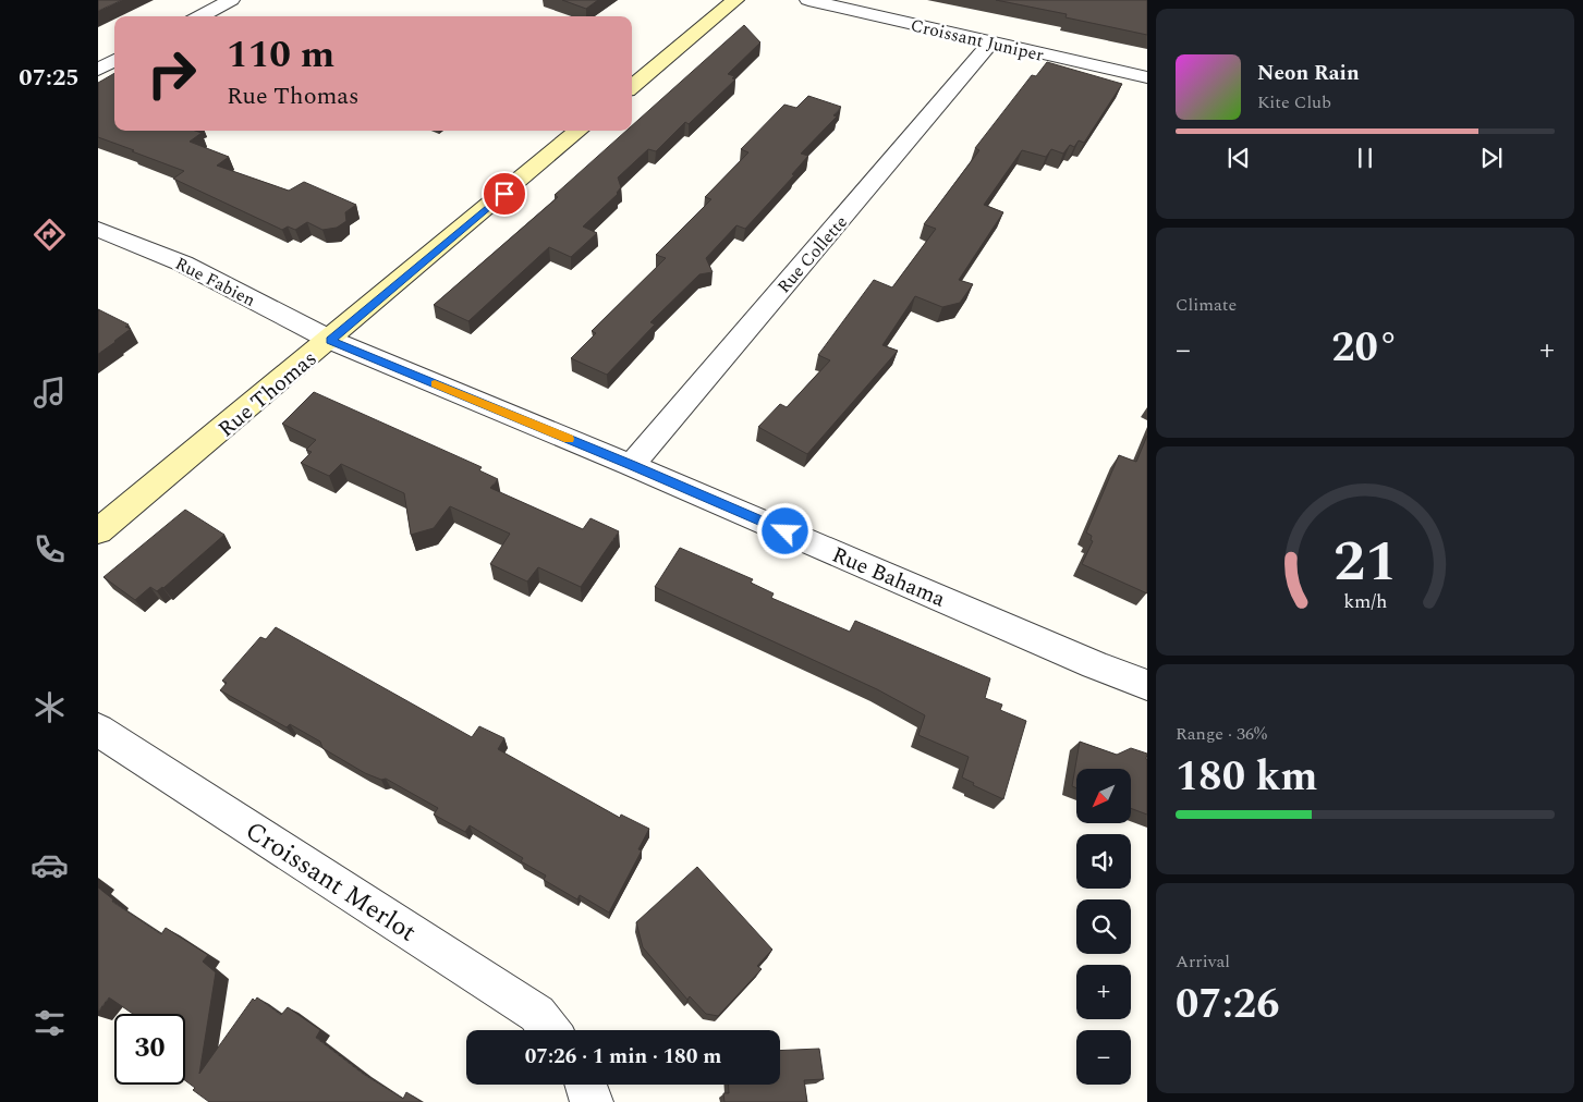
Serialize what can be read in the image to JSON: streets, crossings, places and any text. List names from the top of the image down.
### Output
{
  "streets": {
    "street": [
      "Croissant Juniper",
      "Rue Collette",
      "Rue Fabien",
      "Rue Thomas",
      "Rue Bahama",
      "Croissant Merlot"
    ]
  },
  "crossings": [
    ["Croissant Juniper", "Rue Collette"],
    ["Rue Collette", "Rue Bahama"],
    ["Rue Fabien", "Rue Thomas"],
    ["Rue Fabien", "Rue Bahama"],
    ["Rue Thomas", "Rue Bahama"]
  ],
  "north": "bottom left",
  "page": {
    "tabs": "07:25",
    "turn": ["110 m", "Rue Thomas"],
    "song": ["Neon Rain", "Kite Club"],
    "tile": [
      "Climate",
      ["Range · 36%", "180 km"],
      ["Arrival", "07:26"]
    ],
    "heat": ["−", "20°", "+"],
    "map_buttons": ["+", "−"],
    "limit": "30",
    "trip": "07:26 · 1 min · 180 m",
    "gauge": ["21", "km/h"]
  }
}
